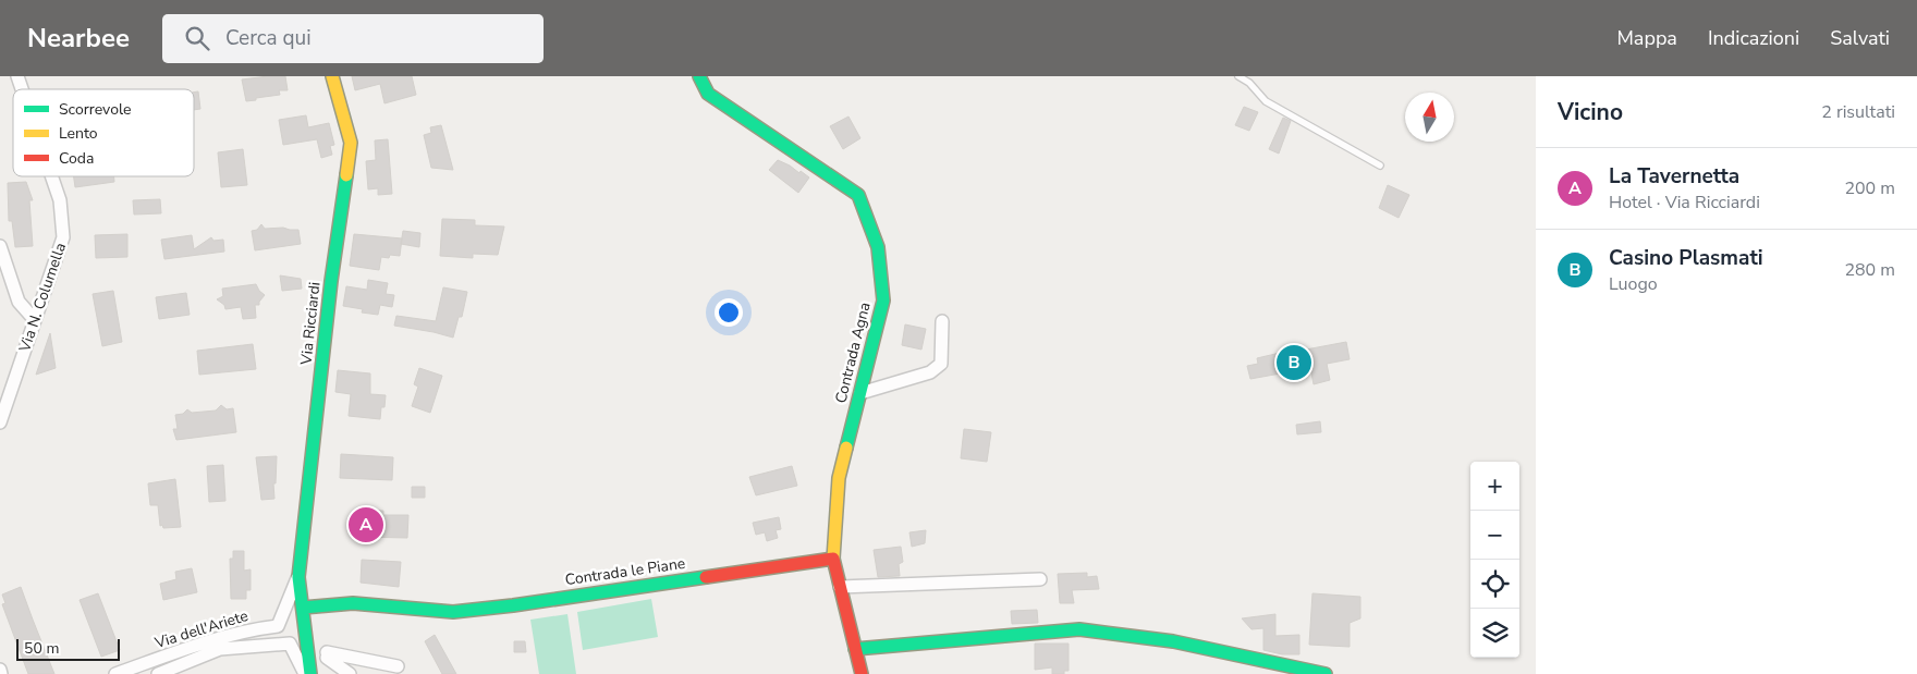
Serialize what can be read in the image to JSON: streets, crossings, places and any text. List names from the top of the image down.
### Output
{
  "streets": {
    "street": [
      "Via N. Columella",
      "Via Ricciardi",
      "Contrada Agna",
      "Contrada le Piane",
      "Via dell'Ariete"
    ]
  },
  "crossings": [
    ["Contrada Agna", "Contrada le Piane"]
  ],
  "legend": ["Scorrevole", "Lento", "Coda"],
  "scale_bar": "50 m",
  "north": "top",
  "page": {
    "header": "Nearbee",
    "search": "Cerca qui",
    "nav": ["Mappa", "Indicazioni", "Salvati"],
    "heading": ["Vicino", "2 risultati"],
    "list": [
      {
        "mark": "A",
        "name": "La Tavernetta",
        "note": "Hotel · Via Ricciardi",
        "value": "200 m"
      },
      {
        "mark": "B",
        "name": "Casino Plasmati",
        "note": "Luogo",
        "value": "280 m"
      }
    ],
    "pins": ["B", "A"],
    "map_buttons": ["+", "−"],
    "scale": "50 m"
  }
}
